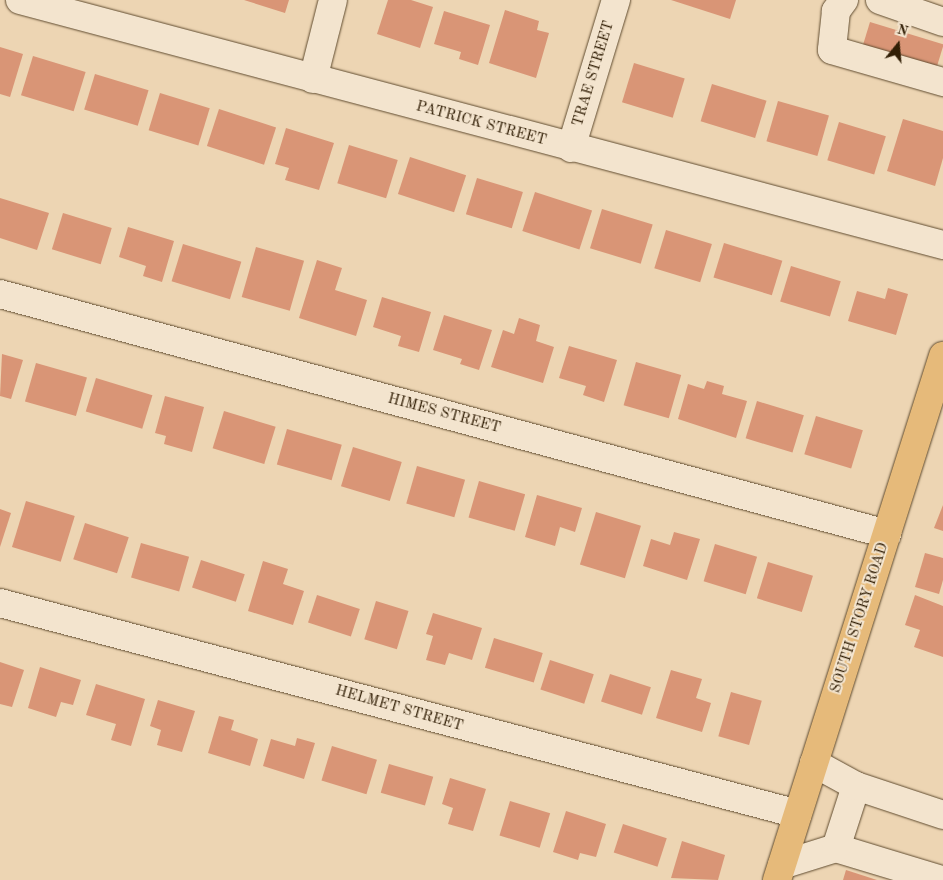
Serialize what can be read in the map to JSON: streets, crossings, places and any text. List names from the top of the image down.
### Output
{
  "streets": {
    "main road": ["SOUTH STORY ROAD"],
    "street": [
      "TRAE STREET",
      "PATRICK STREET",
      "HIMES STREET",
      "HELMET STREET"
    ]
  },
  "crossings": [
    ["TRAE STREET", "PATRICK STREET"],
    ["HIMES STREET", "SOUTH STORY ROAD"],
    ["SOUTH STORY ROAD", "HELMET STREET"]
  ],
  "north": "top"
}
